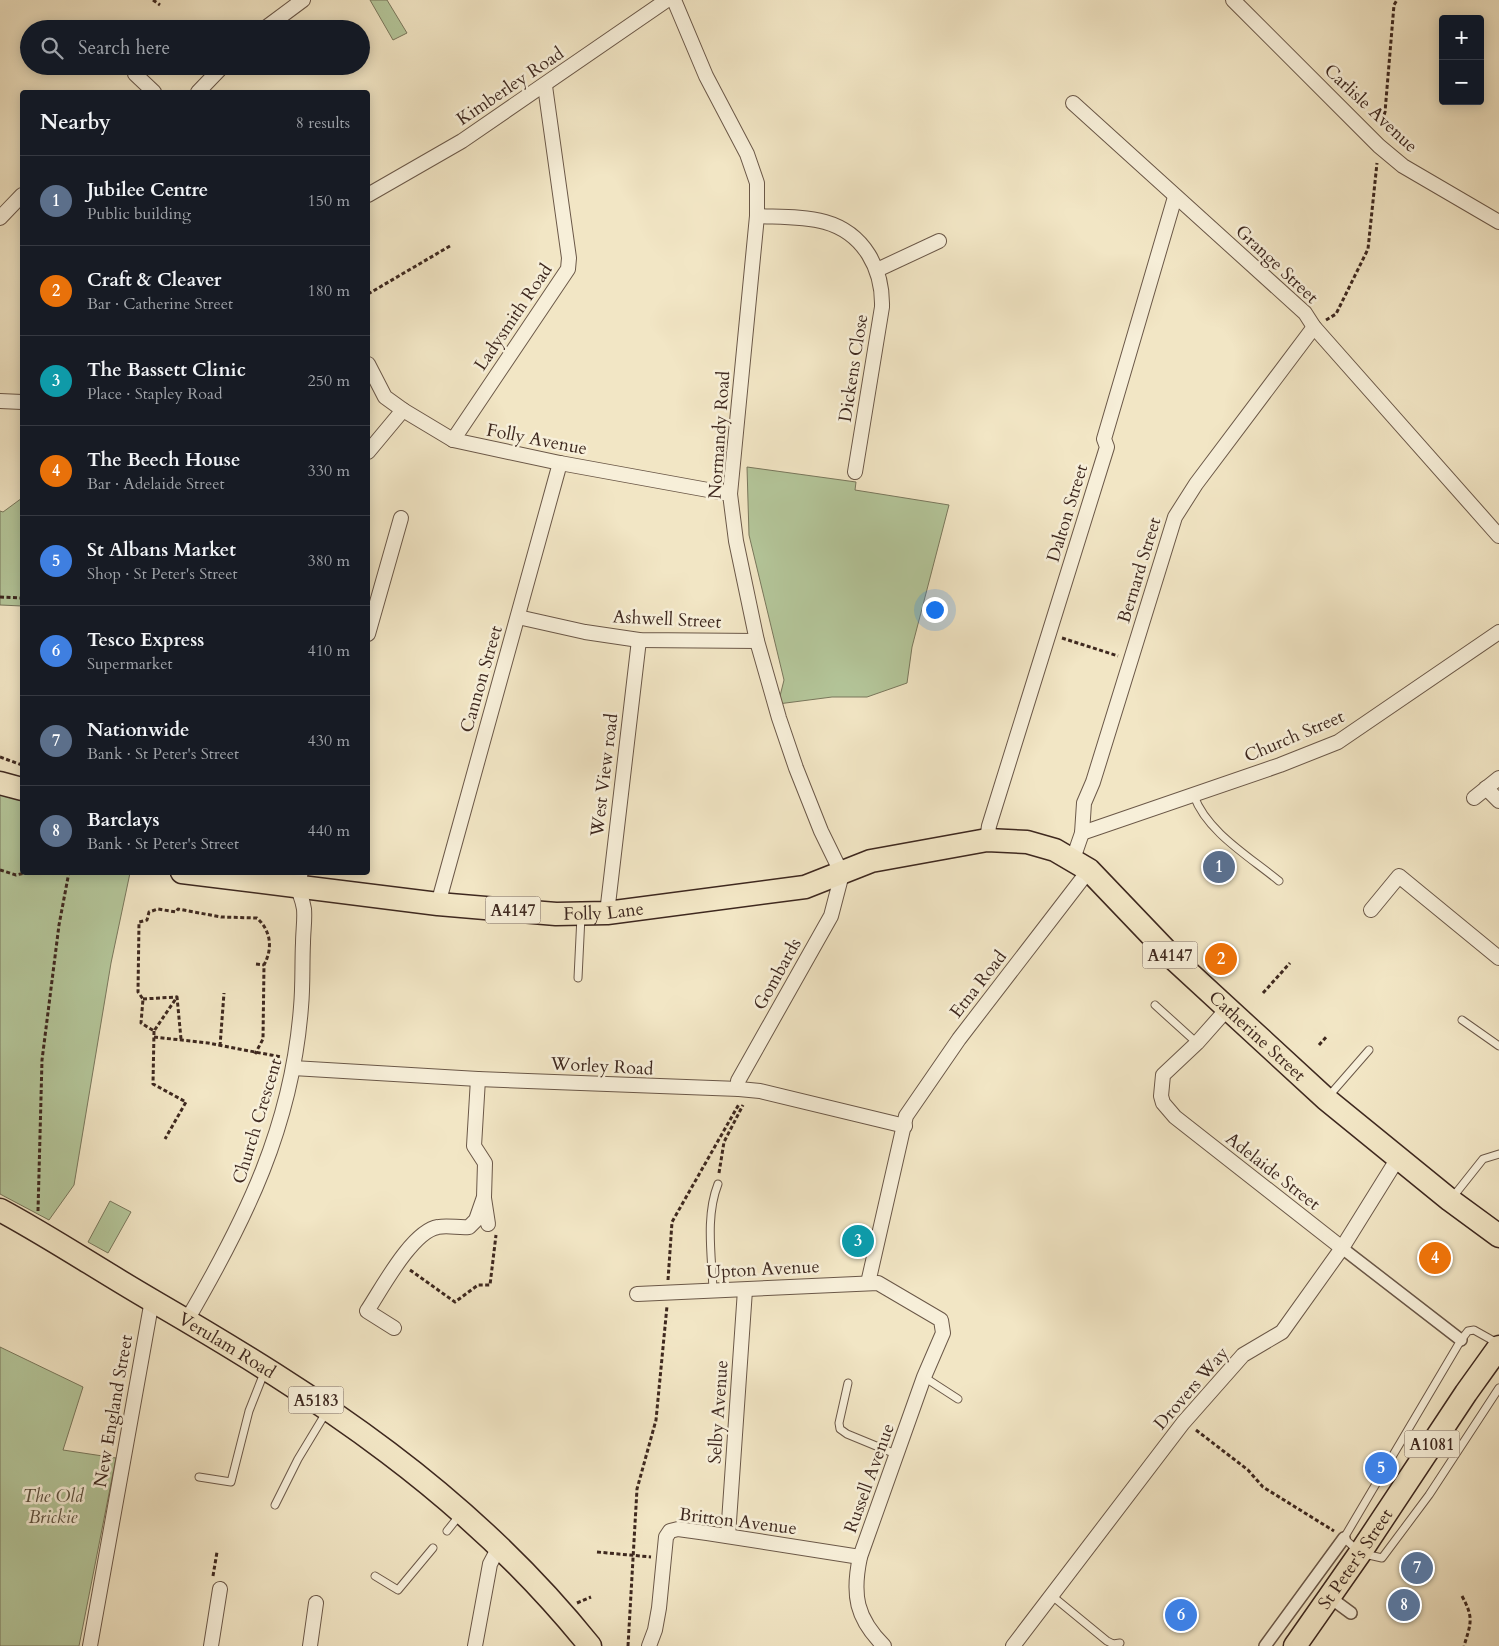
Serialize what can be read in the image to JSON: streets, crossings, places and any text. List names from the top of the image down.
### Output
{
  "streets": {
    "main road": [
      "A4147",
      "Folly Lane",
      "Catherine Street",
      "Verulam Road",
      "A5183",
      "A1081",
      "St Peter's Street"
    ],
    "street": [
      "Kimberley Road",
      "Carlisle Avenue",
      "Grange Street",
      "Ladysmith Road",
      "Dickens Close",
      "Normandy Road",
      "Folly Avenue",
      "Dalton Street",
      "Bernard Street",
      "Ashwell Street",
      "Cannon Street",
      "Church Street",
      "West View road",
      "Gombards",
      "Etna Road",
      "Worley Road",
      "Church Crescent",
      "Adelaide Street",
      "Upton Avenue",
      "Drovers Way",
      "New England Street",
      "Selby Avenue",
      "Russell Avenue",
      "Britton Avenue"
    ]
  },
  "crossings": [
    ["Kimberley Road", "Ladysmith Road"],
    ["Grange Street", "Dalton Street"],
    ["Grange Street", "Bernard Street"],
    ["Ladysmith Road", "Folly Avenue"],
    ["Dickens Close", "Normandy Road"],
    ["Normandy Road", "Folly Avenue"],
    ["Normandy Road", "Ashwell Street"],
    ["Normandy Road", "Folly Lane"],
    ["Normandy Road", "Gombards"],
    ["Normandy Road", "Catherine Street"],
    ["Folly Avenue", "Cannon Street"],
    ["Dalton Street", "Catherine Street"],
    ["Bernard Street", "Church Street"],
    ["Bernard Street", "Etna Road"],
    ["Bernard Street", "Catherine Street"],
    ["Ashwell Street", "Cannon Street"],
    ["Ashwell Street", "West View road"],
    ["Cannon Street", "Folly Lane"],
    ["West View road", "Folly Lane"],
    ["Folly Lane", "Gombards"],
    ["Folly Lane", "Catherine Street"],
    ["Folly Lane", "Church Crescent"],
    ["Gombards", "Catherine Street"],
    ["Gombards", "Worley Road"],
    ["Etna Road", "Catherine Street"],
    ["Etna Road", "Worley Road"],
    ["Etna Road", "Upton Avenue"],
    ["Catherine Street", "Adelaide Street"],
    ["Catherine Street", "Drovers Way"],
    ["Worley Road", "Church Crescent"],
    ["Church Crescent", "Verulam Road"],
    ["Adelaide Street", "Drovers Way"],
    ["Upton Avenue", "Selby Avenue"],
    ["Upton Avenue", "Russell Avenue"],
    ["Verulam Road", "New England Street"],
    ["Selby Avenue", "Britton Avenue"],
    ["Russell Avenue", "Britton Avenue"]
  ],
  "parks": ["The Old Brickie"],
  "page": {
    "map_buttons": ["+", "−"],
    "search": "Search here",
    "heading": ["Nearby", "8 results"],
    "list": [
      {
        "mark": "1",
        "name": "Jubilee Centre",
        "note": "Public building",
        "value": "150 m"
      },
      {
        "mark": "2",
        "name": "Craft & Cleaver",
        "note": "Bar · Catherine Street",
        "value": "180 m"
      },
      {
        "mark": "3",
        "name": "The Bassett Clinic",
        "note": "Place · Stapley Road",
        "value": "250 m"
      },
      {
        "mark": "4",
        "name": "The Beech House",
        "note": "Bar · Adelaide Street",
        "value": "330 m"
      },
      {
        "mark": "5",
        "name": "St Albans Market",
        "note": "Shop · St Peter's Street",
        "value": "380 m"
      },
      {
        "mark": "6",
        "name": "Tesco Express",
        "note": "Supermarket",
        "value": "410 m"
      },
      {
        "mark": "7",
        "name": "Nationwide",
        "note": "Bank · St Peter's Street",
        "value": "430 m"
      },
      {
        "mark": "8",
        "name": "Barclays",
        "note": "Bank · St Peter's Street",
        "value": "440 m"
      }
    ],
    "pins": [
      "1",
      "2",
      "3",
      "4",
      "5",
      "7",
      "8",
      "6"
    ]
  }
}
